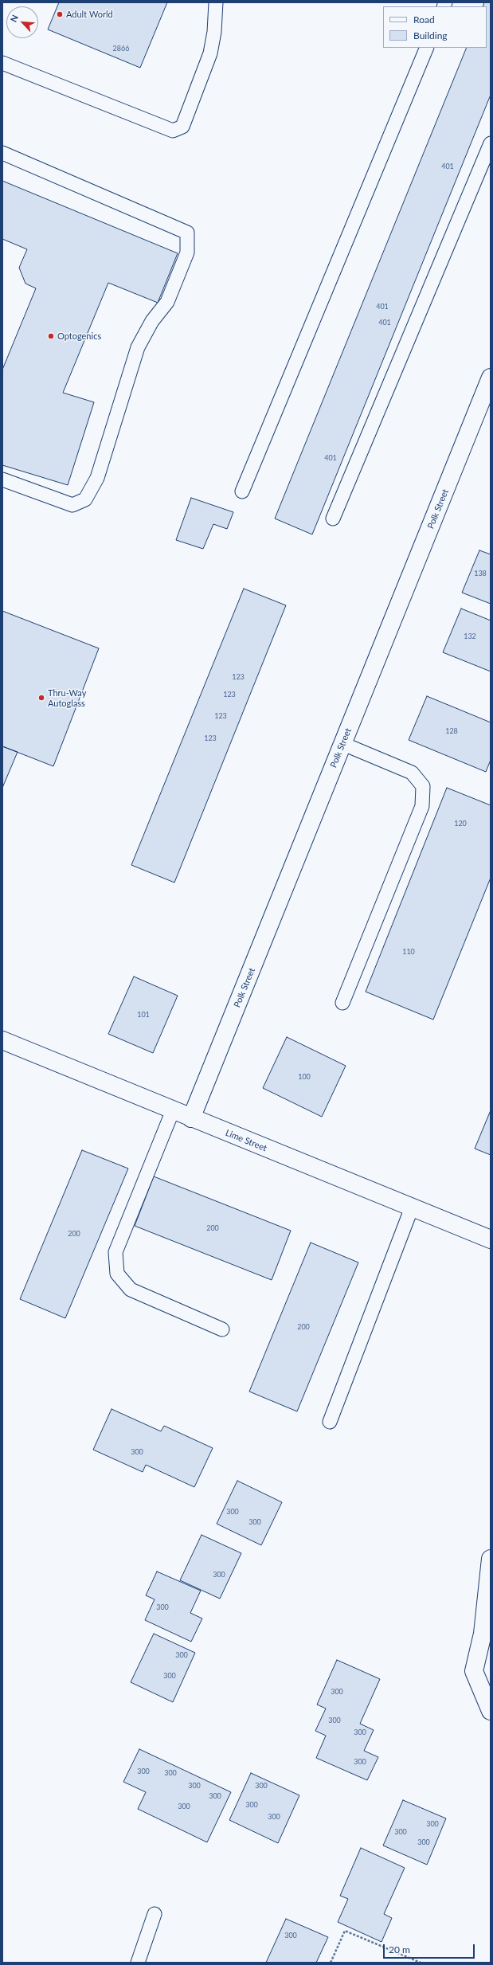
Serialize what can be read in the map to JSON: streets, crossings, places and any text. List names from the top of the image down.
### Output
{
  "streets": {
    "street": ["Polk Street", "Lime Street"]
  },
  "crossings": [
    ["Polk Street", "Lime Street"]
  ],
  "places": ["Adult World", "Optogenics", "Thru-Way Autoglass"],
  "house_numbers": [
    "2866",
    "401",
    "401",
    "401",
    "401",
    "138",
    "132",
    "123",
    "123",
    "123",
    "128",
    "123",
    "120",
    "110",
    "101",
    "100",
    "200",
    "200",
    "200",
    "300",
    "300",
    "300",
    "300",
    "300",
    "300",
    "300",
    "300",
    "300",
    "300",
    "300",
    "300",
    "300",
    "300",
    "300",
    "300",
    "300",
    "300",
    "300",
    "300",
    "300",
    "300",
    "300"
  ],
  "legend": ["Road", "Building"],
  "scale_bar": "20 m",
  "north": "top left"
}
